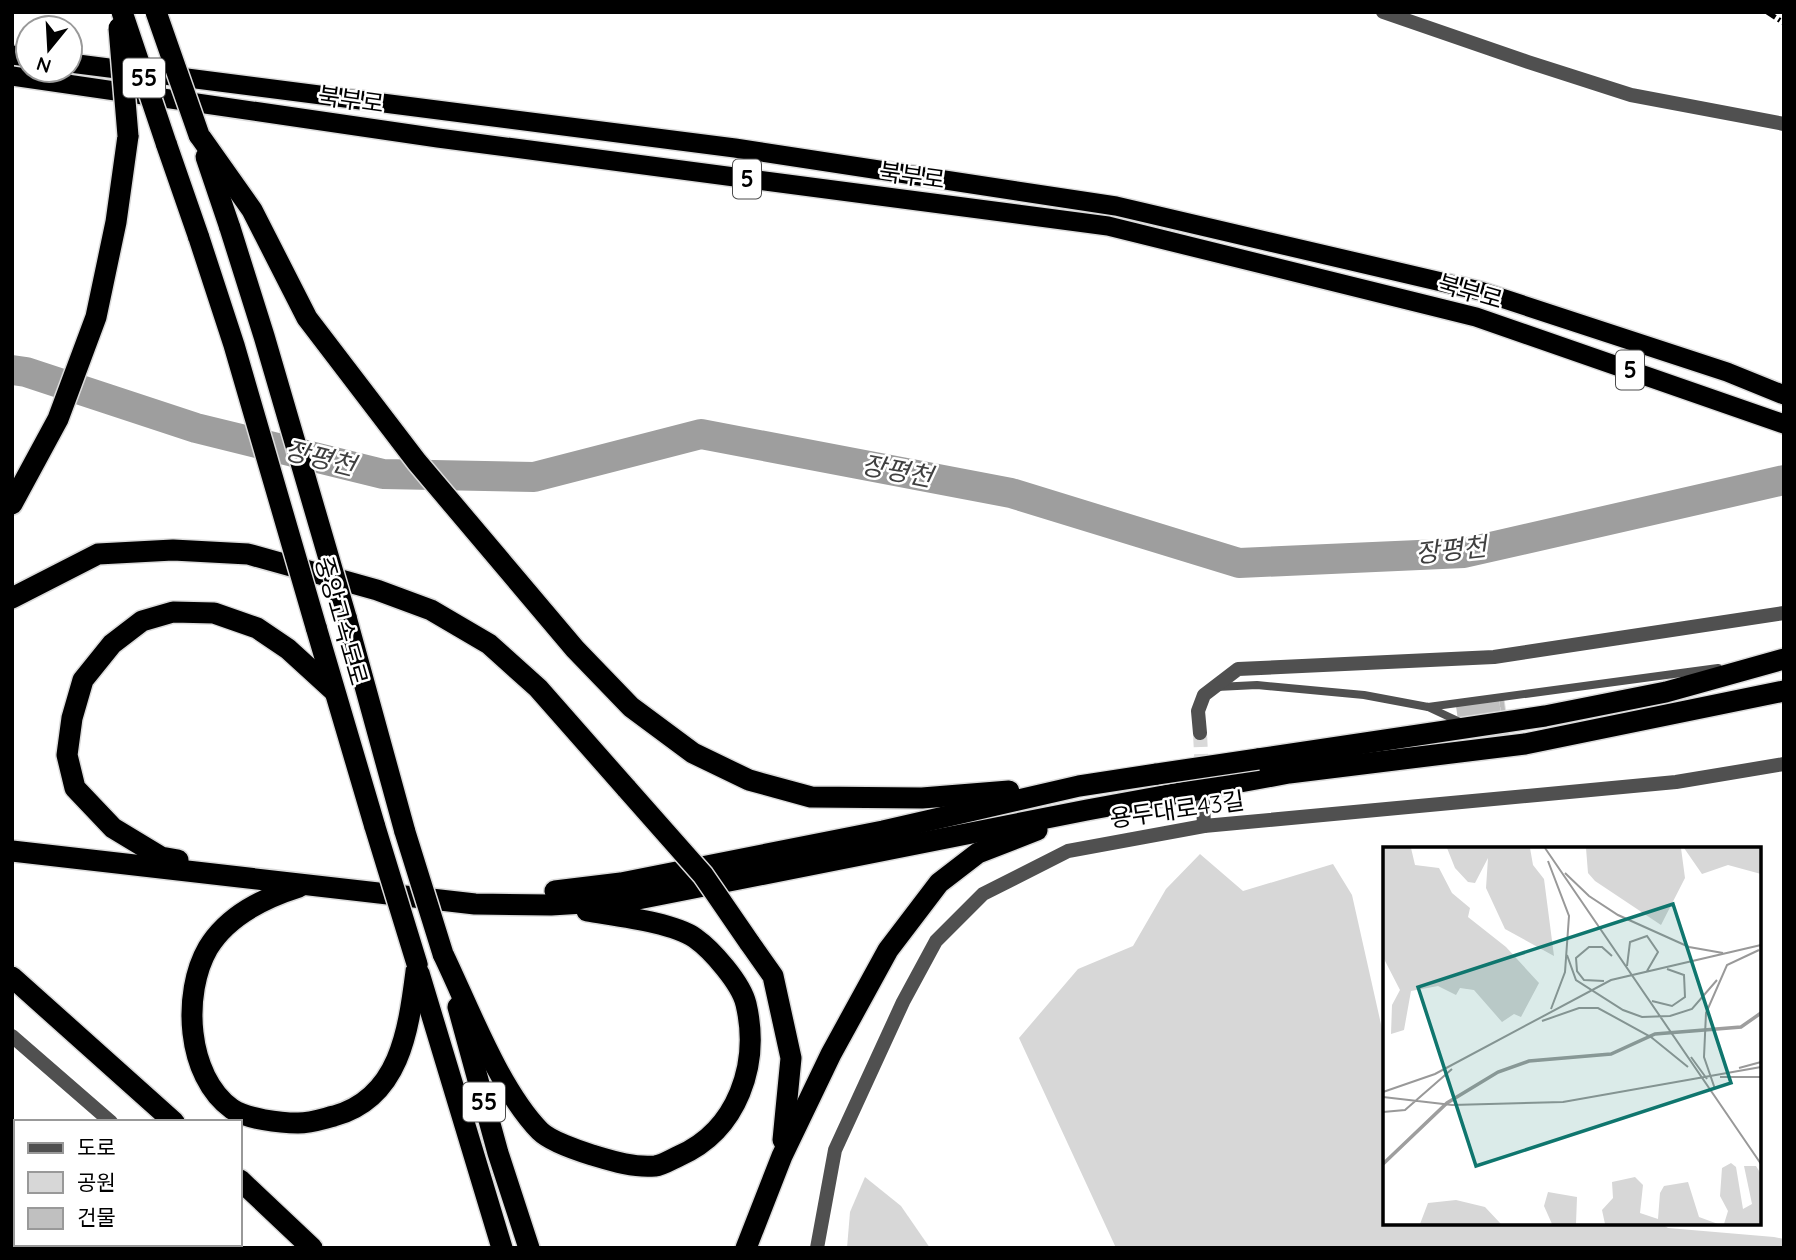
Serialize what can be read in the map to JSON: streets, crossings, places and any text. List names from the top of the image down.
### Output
{
  "streets": {
    "highway": [
      "55",
      "북부로",
      "5",
      "중앙고속도로"
    ],
    "street": ["용두대로43길"]
  },
  "water": ["장평천"],
  "legend": ["도로", "공원", "건물"],
  "north": "bottom"
}
